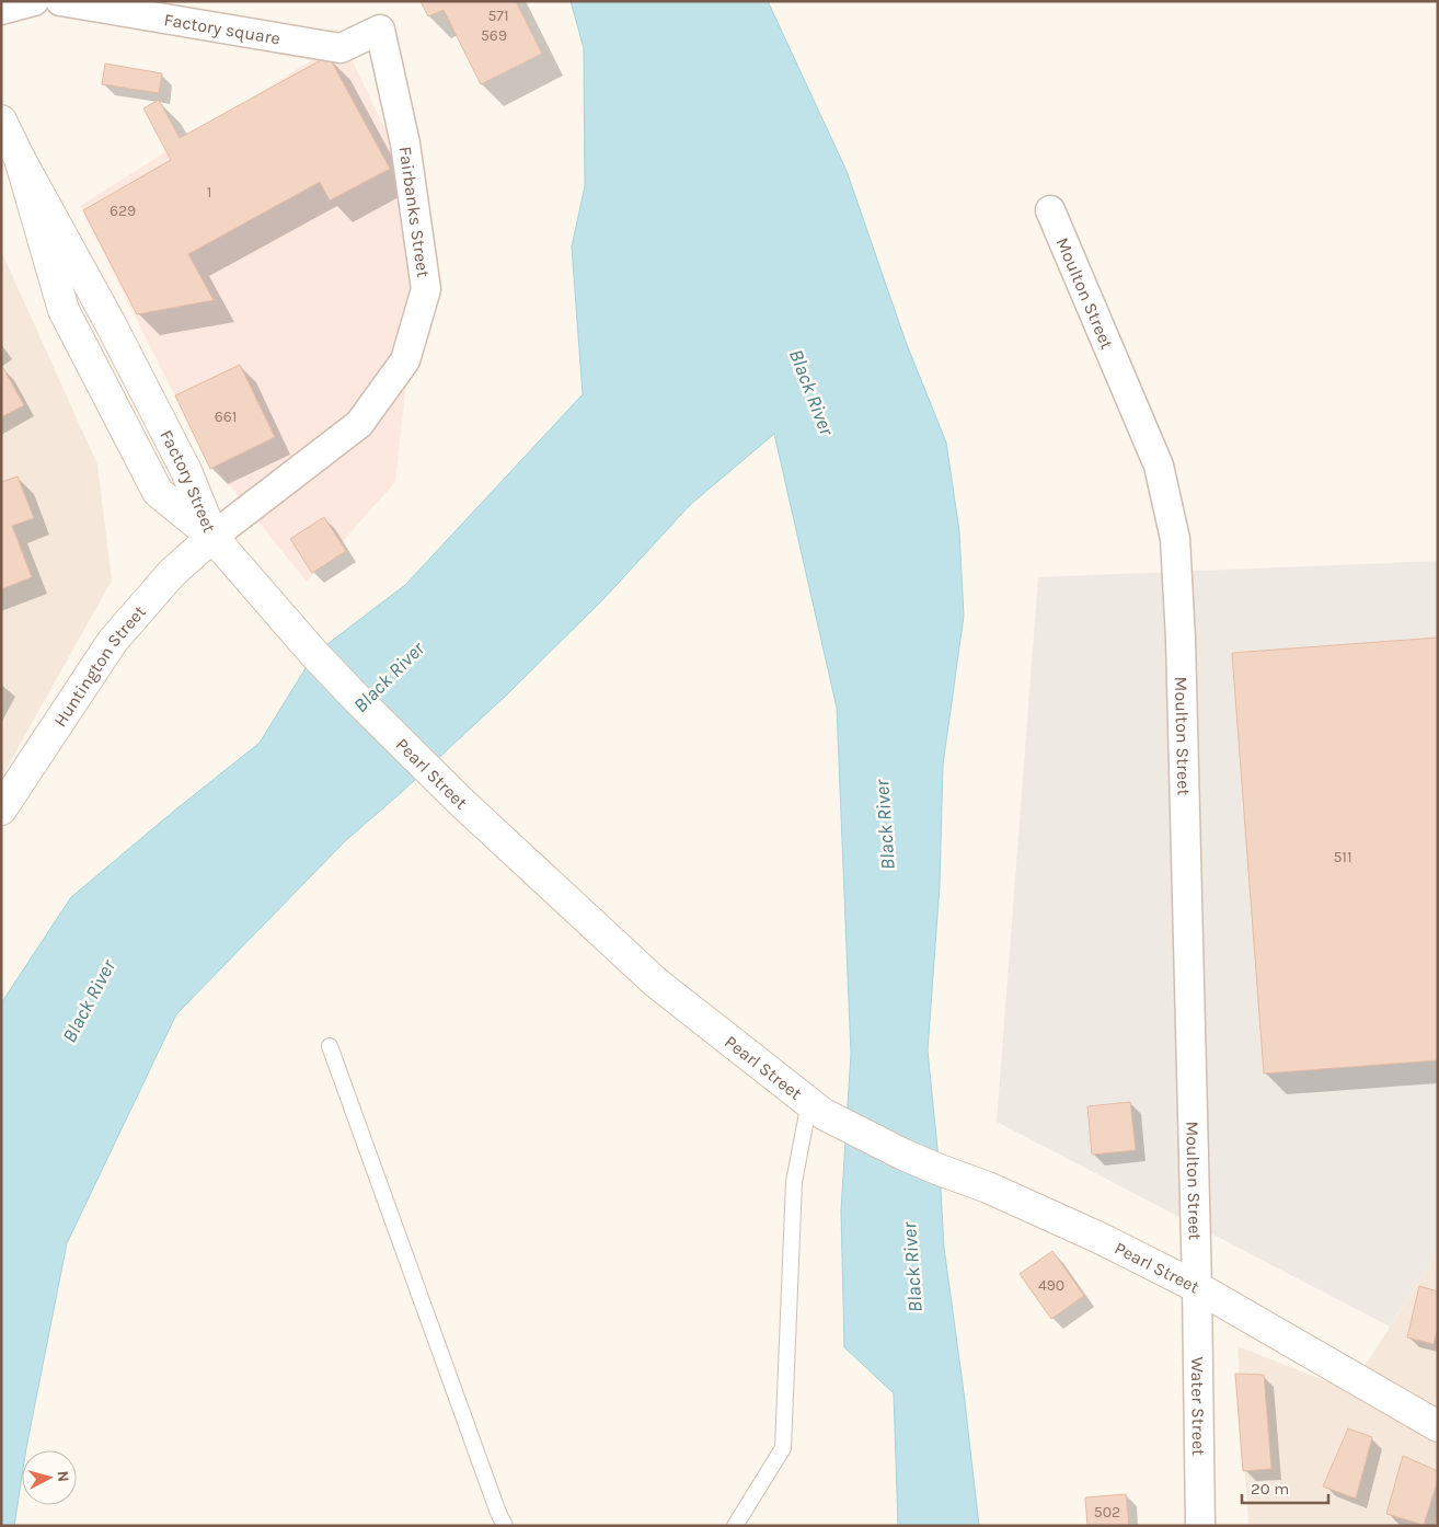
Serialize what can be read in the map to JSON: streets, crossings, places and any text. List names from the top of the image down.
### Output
{
  "streets": {
    "main road": ["Factory Street", "Huntington Street", "Pearl Street"],
    "street": [
      "Factory square",
      "Fairbanks Street",
      "Moulton Street",
      "Water Street"
    ]
  },
  "crossings": [
    ["Factory square", "Fairbanks Street"],
    ["Fairbanks Street", "Factory Street"],
    ["Fairbanks Street", "Huntington Street"],
    ["Fairbanks Street", "Pearl Street"],
    ["Moulton Street", "Pearl Street"],
    ["Moulton Street", "Water Street"],
    ["Factory Street", "Huntington Street"],
    ["Factory Street", "Pearl Street"],
    ["Huntington Street", "Pearl Street"],
    ["Pearl Street", "Water Street"]
  ],
  "water": ["Black River"],
  "house_numbers": [
    "571",
    "569",
    "1",
    "629",
    "661",
    "511",
    "490",
    "502"
  ],
  "scale_bar": "20 m",
  "north": "right"
}
